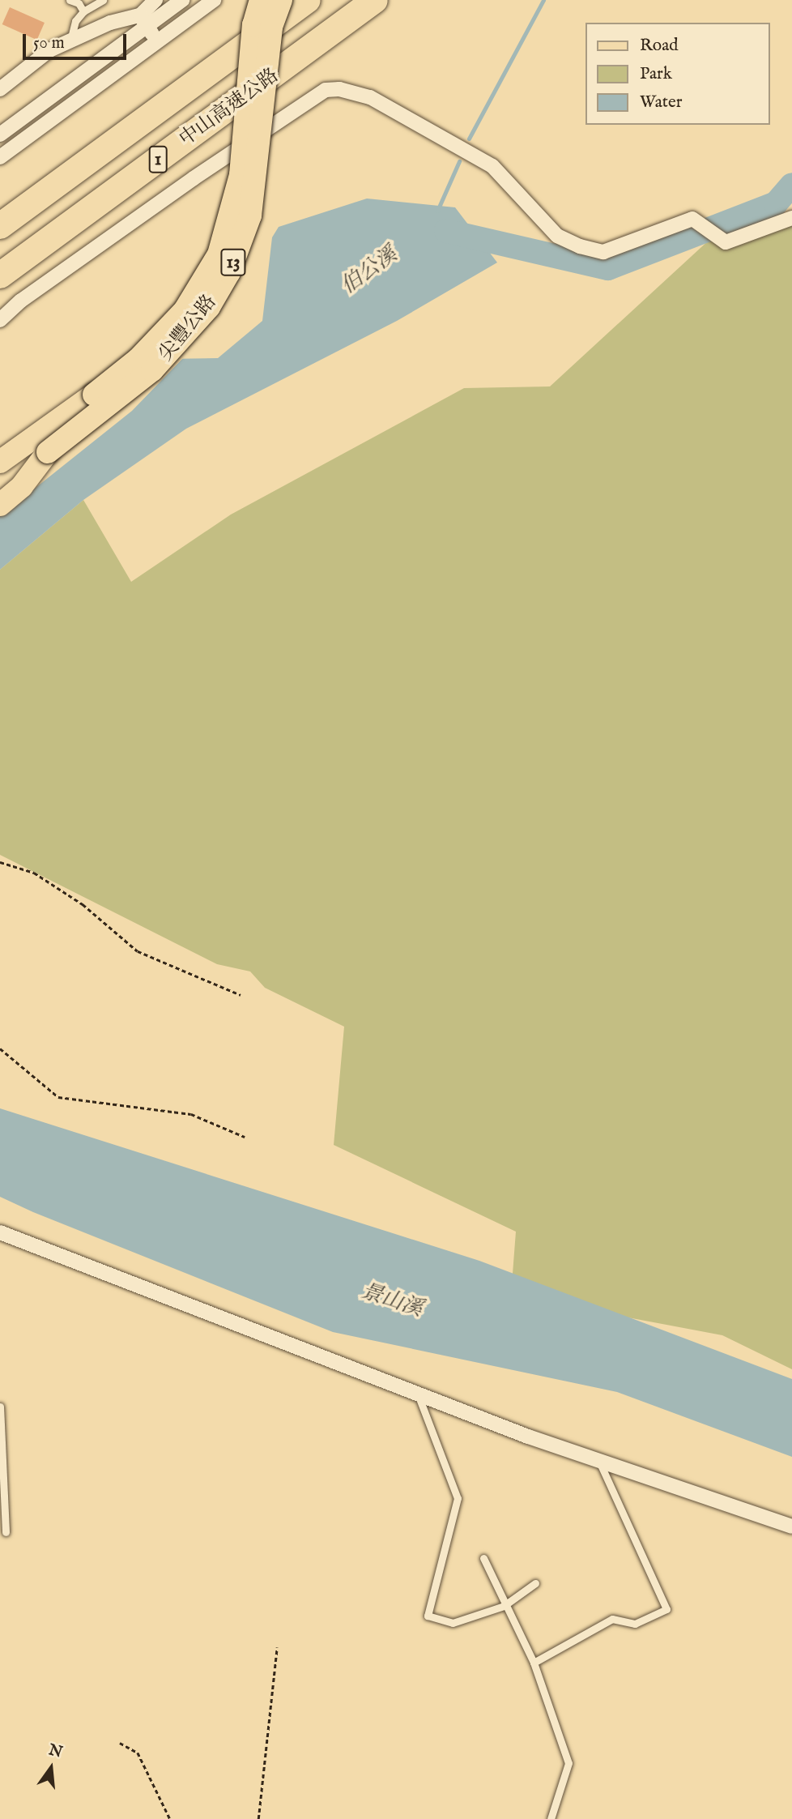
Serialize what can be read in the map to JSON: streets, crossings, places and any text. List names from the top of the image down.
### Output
{
  "streets": {
    "highway": ["中山高速公路", "1"],
    "main road": ["13", "尖豐公路"]
  },
  "water": ["伯公溪", "景山溪"],
  "legend": ["Road", "Park", "Water"],
  "scale_bar": "50 m",
  "north": "top"
}
